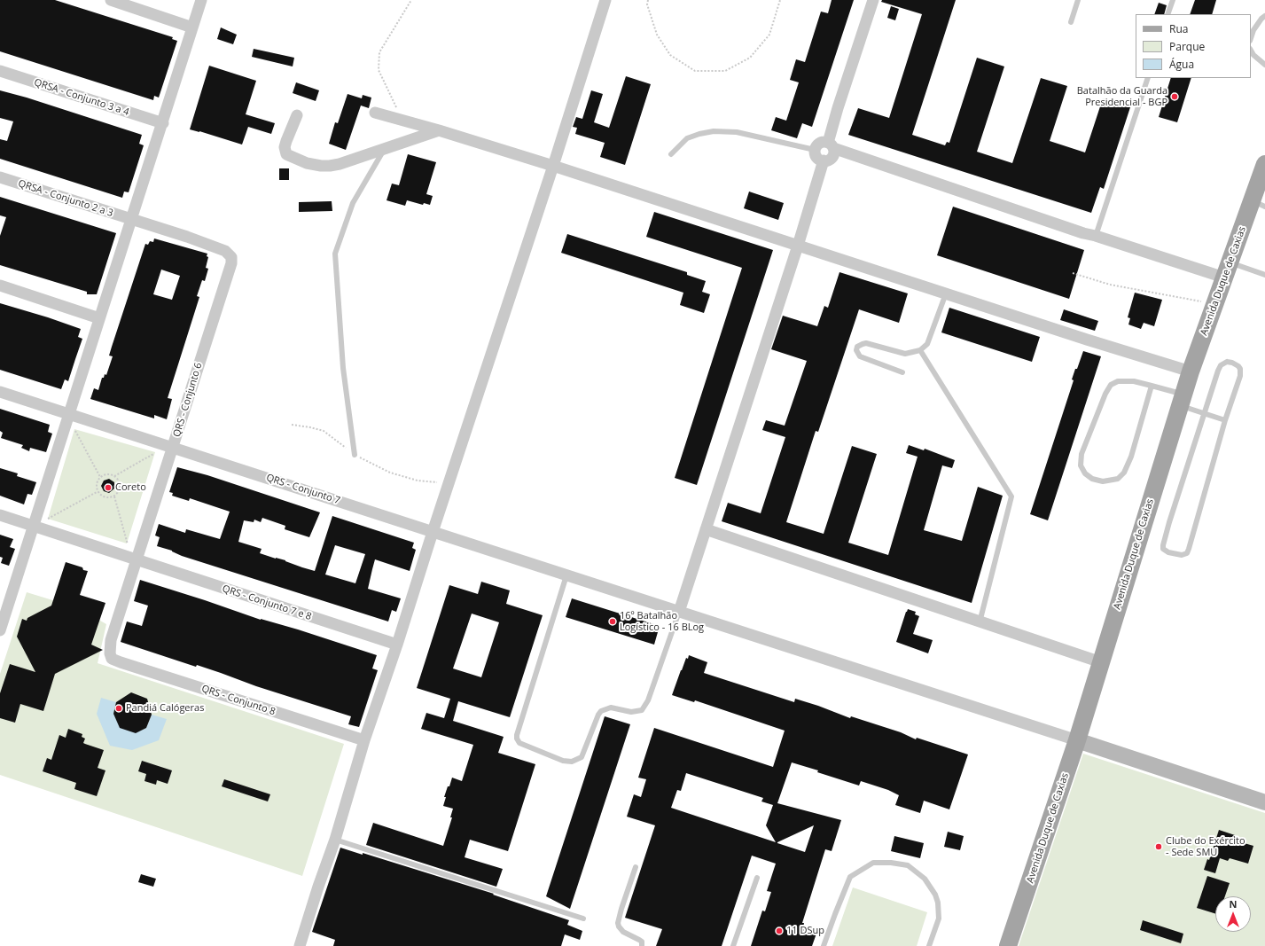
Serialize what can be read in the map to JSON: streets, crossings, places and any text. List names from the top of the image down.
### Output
{
  "streets": {
    "main road": ["Avenida Duque de Caxias"],
    "street": [
      "QRSA - Conjunto 3 a 4",
      "QRSA - Conjunto 2 a 3",
      "QRS - Conjunto 6",
      "QRS - Conjunto 7",
      "QRS - Conjunto 7 e 8",
      "QRS - Conjunto 8"
    ]
  },
  "crossings": [
    ["QRSA - Conjunto 2 a 3", "QRS - Conjunto 6"],
    ["Avenida Duque de Caxias", "QRS - Conjunto 7"],
    ["QRS - Conjunto 6", "QRS - Conjunto 7"],
    ["QRS - Conjunto 7 e 8", "QRS - Conjunto 8"]
  ],
  "places": [
    "Batalhão da Guarda Presidencial - BGP",
    "Coreto",
    "16º Batalhão Logístico - 16 BLog",
    "Pandiá Calógeras",
    "Clube do Exército - Sede SMU",
    "11 DSup"
  ],
  "legend": ["Rua", "Parque", "Água"],
  "north": "top"
}
